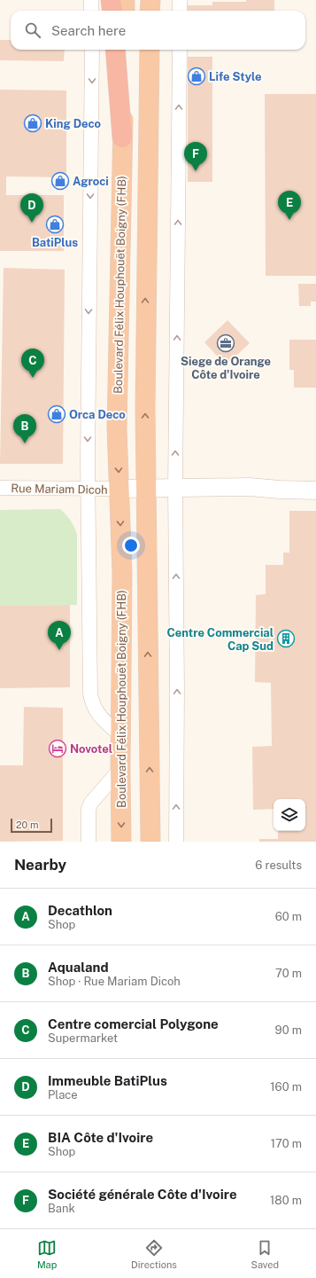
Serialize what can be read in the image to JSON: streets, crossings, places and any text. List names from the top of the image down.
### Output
{
  "streets": {
    "highway": ["Boulevard Félix Houphouët Boigny (FHB)"],
    "street": ["Rue Mariam Dicoh"]
  },
  "crossings": [
    ["Boulevard Félix Houphouët Boigny (FHB)", "Rue Mariam Dicoh"]
  ],
  "places": {
    "shop": [
      "Life Style",
      "King Deco",
      "Agroci",
      "BatiPlus",
      "Orca Deco"
    ],
    "office": ["Siege de Orange Côte d'Ivoire"],
    "building": ["Centre Commercial Cap Sud"],
    "hotel": ["Novotel"]
  },
  "scale_bar": "20 m",
  "page": {
    "search": "Search here",
    "pins": [
      "F",
      "E",
      "D",
      "C",
      "B",
      "A"
    ],
    "scale": "20 m",
    "heading": ["Nearby", "6 results"],
    "list": [
      {
        "mark": "A",
        "name": "Decathlon",
        "note": "Shop",
        "value": "60 m"
      },
      {
        "mark": "B",
        "name": "Aqualand",
        "note": "Shop · Rue Mariam Dicoh",
        "value": "70 m"
      },
      {
        "mark": "C",
        "name": "Centre comercial Polygone",
        "note": "Supermarket",
        "value": "90 m"
      },
      {
        "mark": "D",
        "name": "Immeuble BatiPlus",
        "note": "Place",
        "value": "160 m"
      },
      {
        "mark": "E",
        "name": "BIA Côte d'Ivoire",
        "note": "Shop",
        "value": "170 m"
      },
      {
        "mark": "F",
        "name": "Société générale Côte d'Ivoire",
        "note": "Bank",
        "value": "180 m"
      }
    ],
    "nav": ["Map", "Directions", "Saved"]
  }
}
